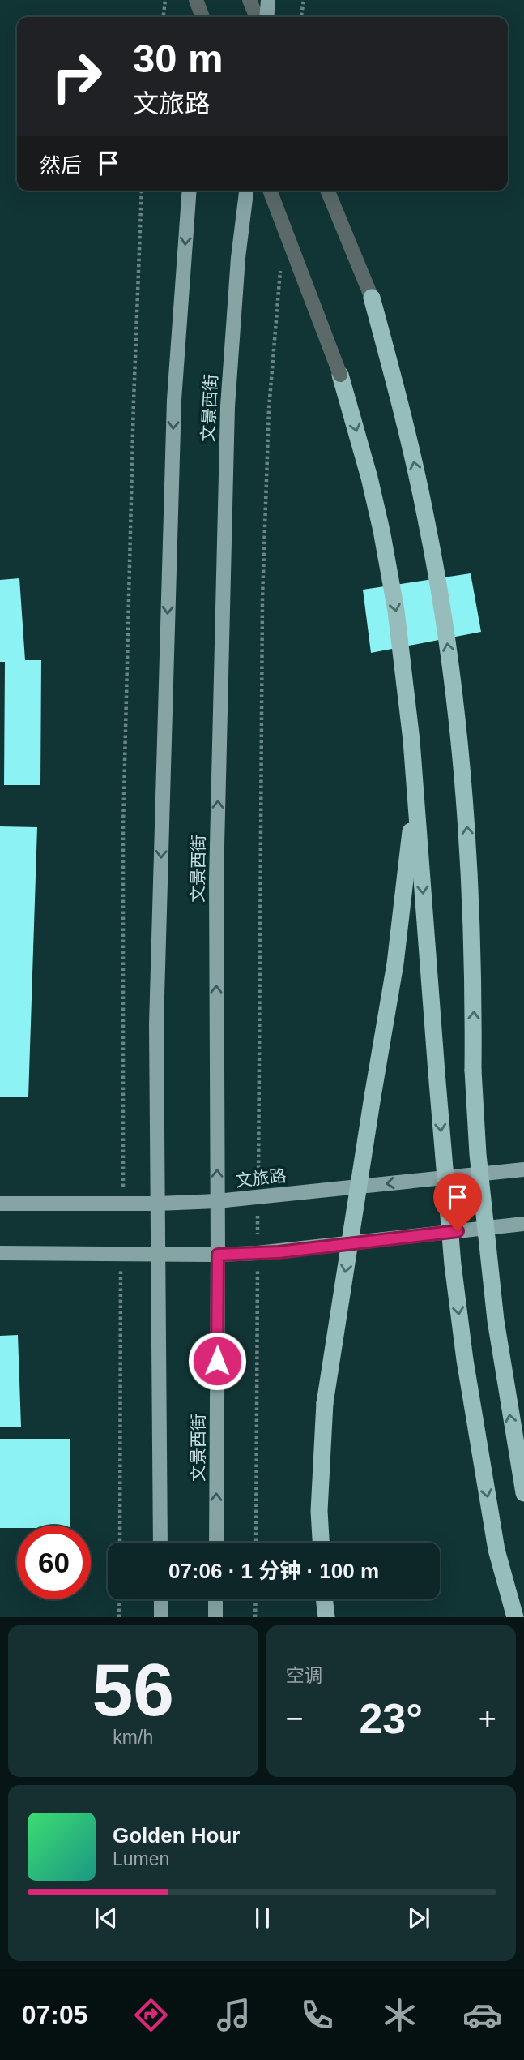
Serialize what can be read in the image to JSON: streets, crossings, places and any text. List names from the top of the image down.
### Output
{
  "streets": {
    "main road": ["文景西街", "文旅路"]
  },
  "crossings": [
    ["文景西街", "文旅路"]
  ],
  "page": {
    "turn": ["30 m", "文旅路"],
    "then": "然后",
    "limit": "60",
    "trip": "07:06 · 1 分钟 · 100 m",
    "tile": [
      ["56", "km/h"],
      "空调"
    ],
    "heat": ["−", "23°", "+"],
    "song": ["Golden Hour", "Lumen"],
    "tabs": "07:05"
  }
}
